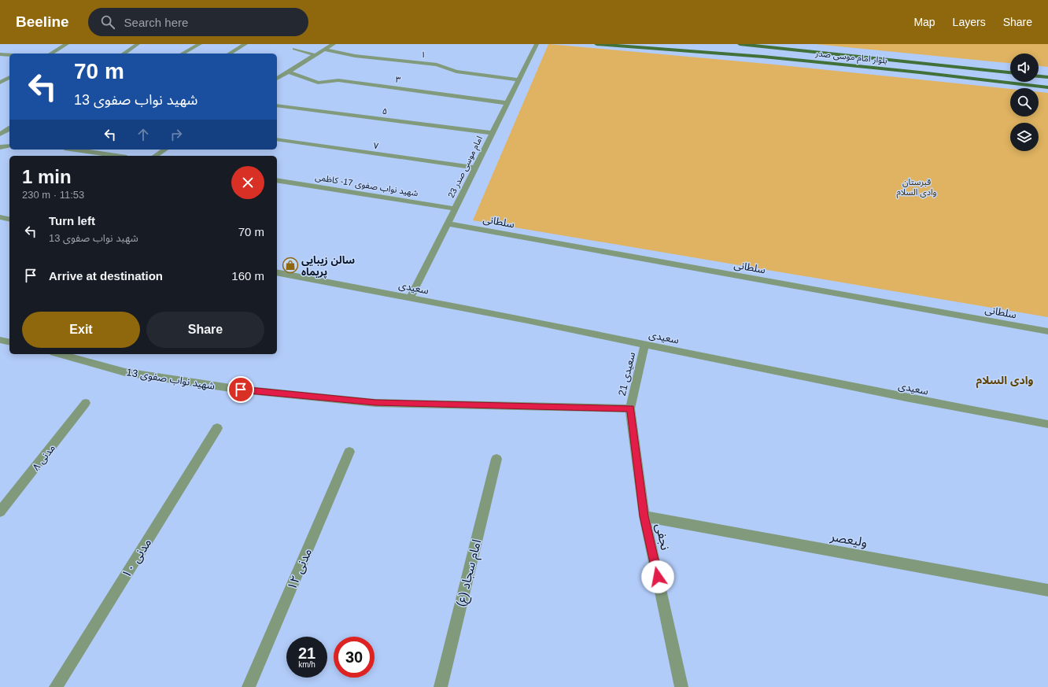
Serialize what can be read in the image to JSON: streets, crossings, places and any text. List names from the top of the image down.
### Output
{
  "streets": {
    "main road": ["بلوار امام موسی صدر"],
    "street": [
      "۱",
      "۳",
      "۵",
      "۷",
      "امام موسی صدر 23",
      "شهید نواب صفوی 17- کاظمی",
      "سلطانی",
      "سعیدی",
      "سعیدی 21",
      "شهید نواب صفوی 13",
      "مدنی ۸",
      "نجفی",
      "ولیعصر",
      "مدنی ۱۰",
      "مدنی ۱۲",
      "امام سجاد (ع)"
    ]
  },
  "crossings": [
    ["۱", "امام موسی صدر 23"],
    ["۳", "امام موسی صدر 23"],
    ["۵", "امام موسی صدر 23"],
    ["۷", "امام موسی صدر 23"],
    ["امام موسی صدر 23", "شهید نواب صفوی 17- کاظمی"],
    ["امام موسی صدر 23", "سلطانی"],
    ["امام موسی صدر 23", "سعیدی"],
    ["سعیدی", "سعیدی 21"],
    ["سعیدی 21", "شهید نواب صفوی 13"],
    ["سعیدی 21", "نجفی"],
    ["شهید نواب صفوی 13", "نجفی"],
    ["نجفی", "ولیعصر"]
  ],
  "districts": ["وادی السلام"],
  "parks": ["قبرستان وادی السلام"],
  "places": {
    "shop": ["سالن زیبایی پریماه"]
  },
  "page": {
    "header": "Beeline",
    "search": "Search here",
    "nav": ["Map", "Layers", "Share"],
    "turn": ["70 m", "شهید نواب صفوی 13"],
    "heading": ["1 min", "230 m · 11:53"],
    "list": [
      {
        "name": "Turn left",
        "note": "شهید نواب صفوی 13",
        "value": "70 m"
      },
      {
        "name": "Arrive at destination",
        "value": "160 m"
      }
    ],
    "buttons": ["Exit", "Share"],
    "speed": "21 km/h",
    "limit": "30"
  }
}
